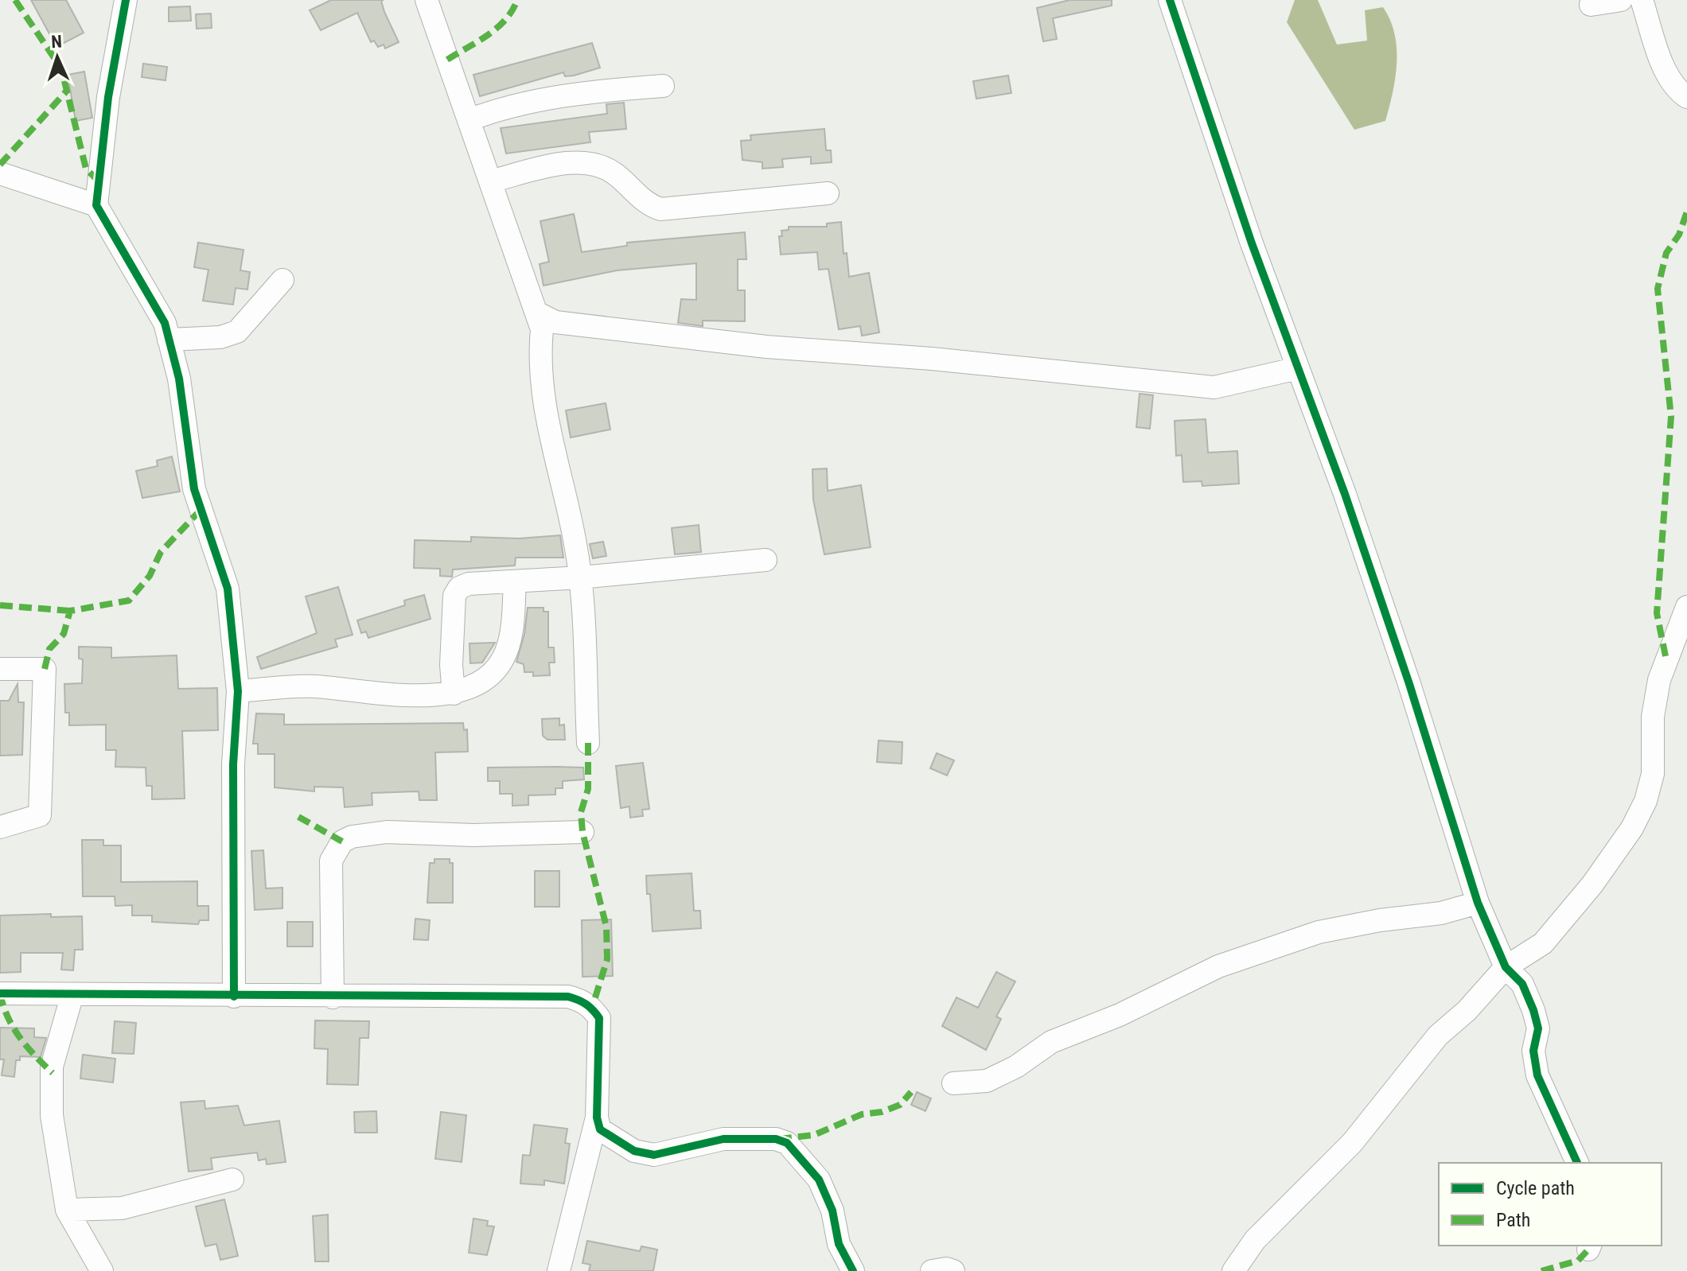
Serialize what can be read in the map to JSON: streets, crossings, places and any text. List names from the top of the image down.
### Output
{
  "legend": ["Cycle path", "Path"],
  "north": "top"
}
